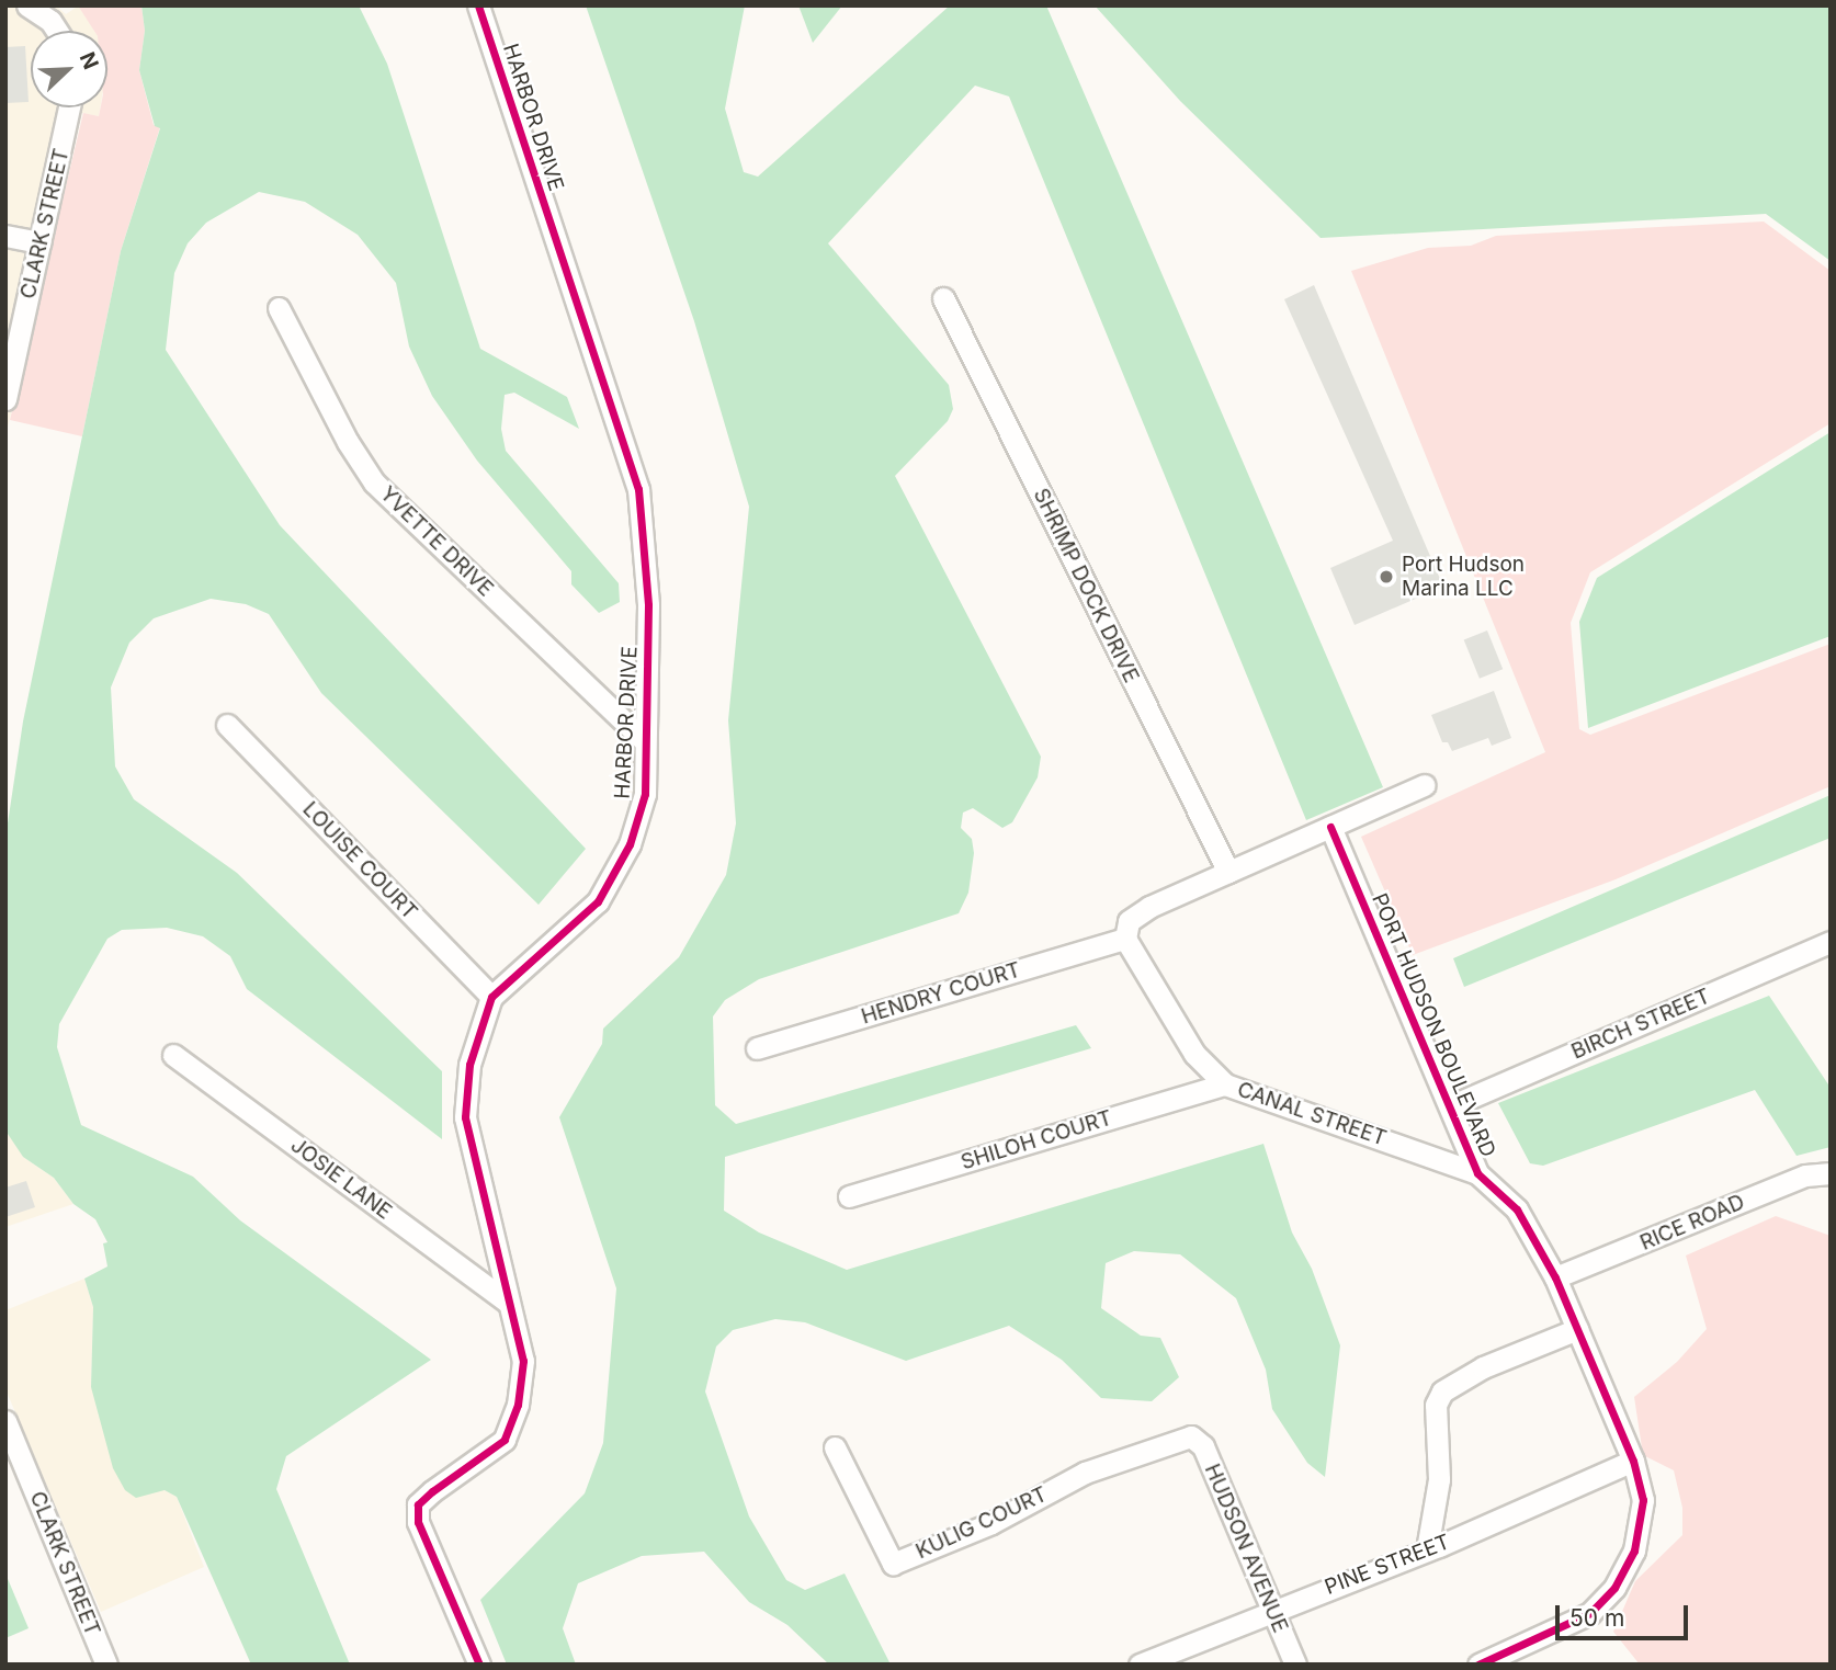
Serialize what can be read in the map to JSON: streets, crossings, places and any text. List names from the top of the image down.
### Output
{
  "streets": {
    "street": [
      "HARBOR DRIVE",
      "CLARK STREET",
      "YVETTE DRIVE",
      "SHRIMP DOCK DRIVE",
      "LOUISE COURT",
      "HENDRY COURT",
      "BIRCH STREET",
      "PORT HUDSON BOULEVARD",
      "CANAL STREET",
      "SHILOH COURT",
      "JOSIE LANE",
      "RICE ROAD",
      "KULIG COURT",
      "HUDSON AVENUE",
      "PINE STREET"
    ]
  },
  "crossings": [
    ["HARBOR DRIVE", "YVETTE DRIVE"],
    ["HARBOR DRIVE", "LOUISE COURT"],
    ["HARBOR DRIVE", "JOSIE LANE"],
    ["HENDRY COURT", "CANAL STREET"],
    ["BIRCH STREET", "PORT HUDSON BOULEVARD"],
    ["PORT HUDSON BOULEVARD", "CANAL STREET"],
    ["PORT HUDSON BOULEVARD", "RICE ROAD"],
    ["PORT HUDSON BOULEVARD", "PINE STREET"],
    ["CANAL STREET", "SHILOH COURT"],
    ["KULIG COURT", "HUDSON AVENUE"],
    ["HUDSON AVENUE", "PINE STREET"]
  ],
  "places": ["Port Hudson Marina LLC"],
  "scale_bar": "50 m",
  "north": "top right"
}
